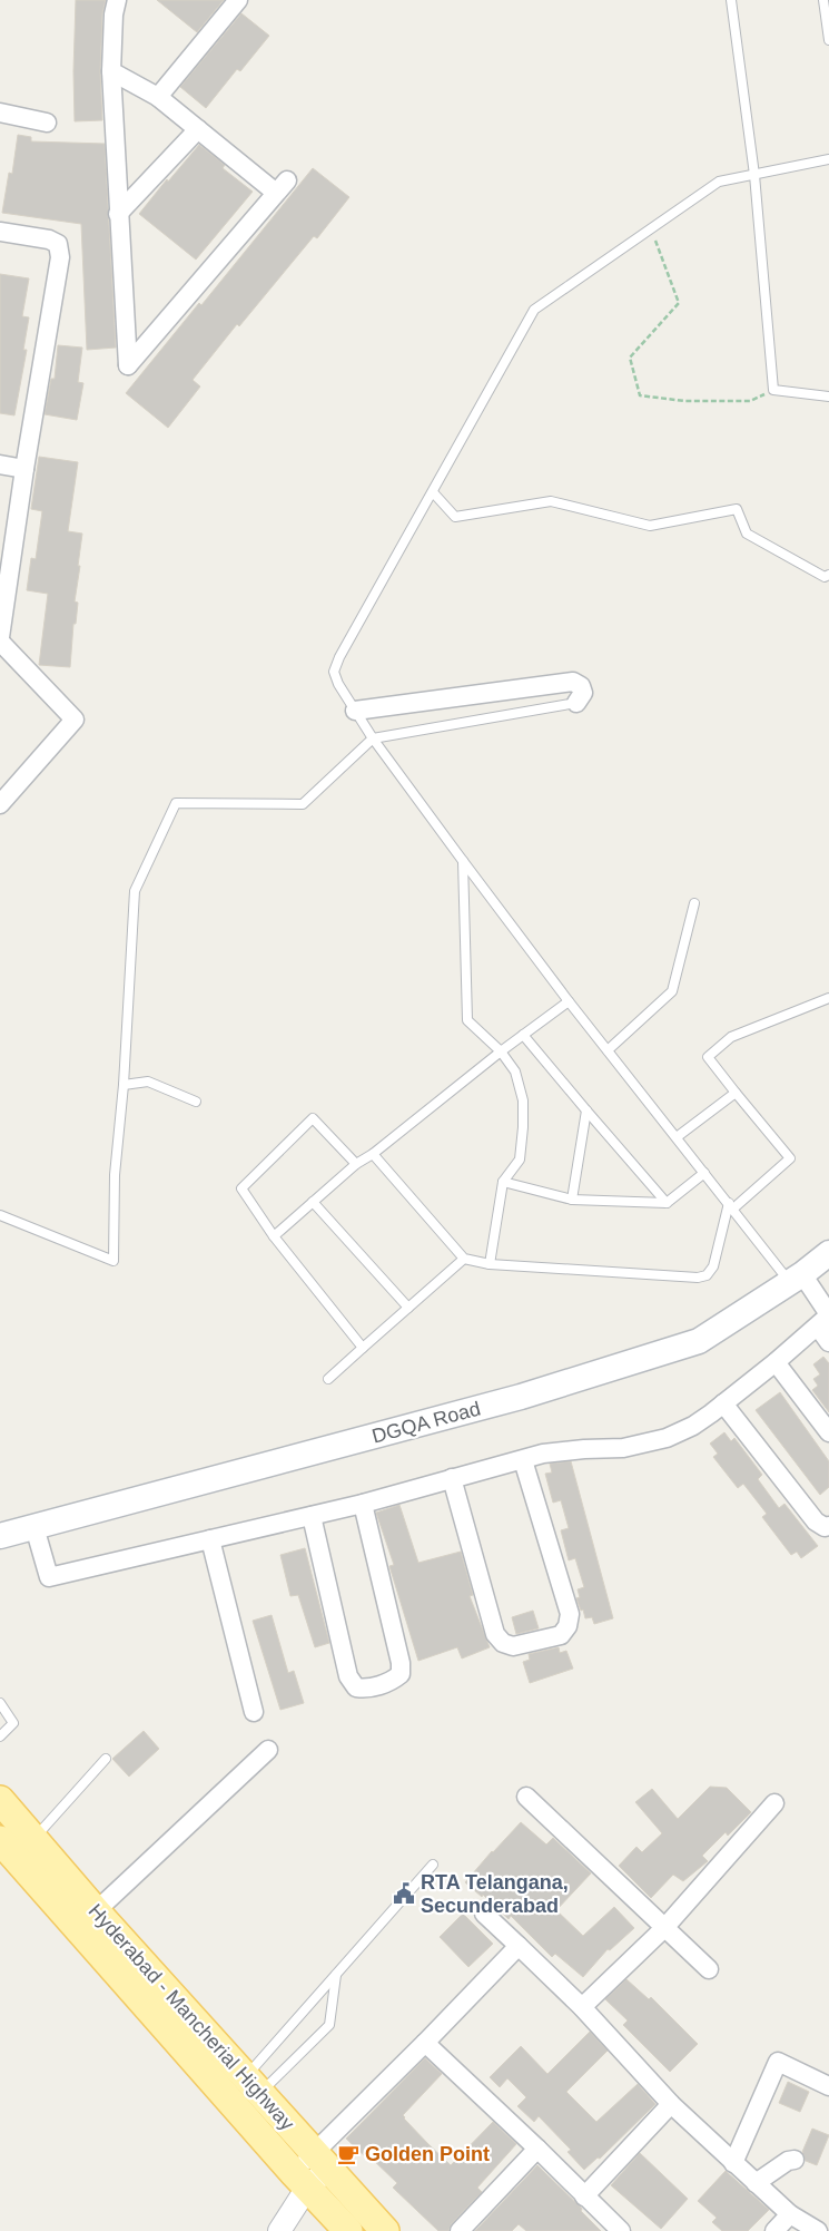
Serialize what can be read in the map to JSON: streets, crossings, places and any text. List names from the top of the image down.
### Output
{
  "streets": {
    "main road": ["DGQA Road", "Hyderabad - Mancherial Highway"]
  },
  "places": {
    "public building": ["RTA Telangana, Secunderabad"],
    "cafe": ["Golden Point"]
  }
}
